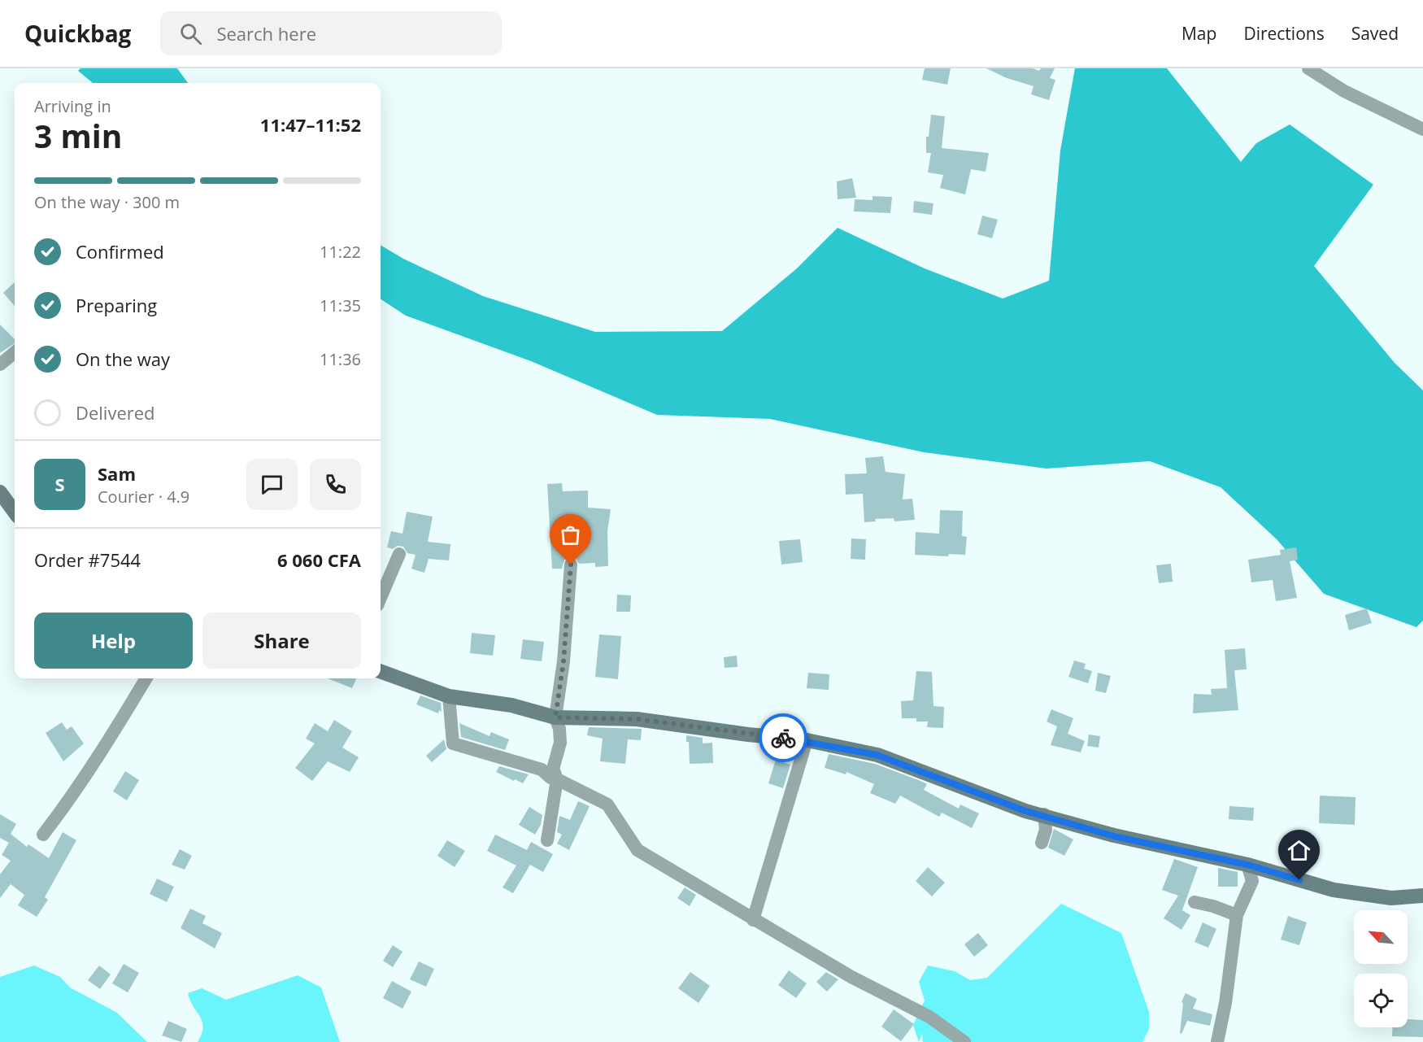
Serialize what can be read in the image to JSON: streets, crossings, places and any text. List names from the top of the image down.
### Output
{
  "north": "top left",
  "page": {
    "header": "Quickbag",
    "search": "Search here",
    "nav": ["Map", "Directions", "Saved"],
    "heading": ["3 min", "Arriving in", "11:47–11:52"],
    "panel": [
      "Sam",
      "Courier · 4.9",
      "Order #7544",
      "6 060 CFA"
    ],
    "bar": "On the way · 300 m",
    "list": [
      ["Confirmed", "11:22"],
      ["Preparing", "11:35"],
      ["On the way", "11:36"],
      "Delivered"
    ],
    "round": "S",
    "buttons": ["Help", "Share"]
  }
}
